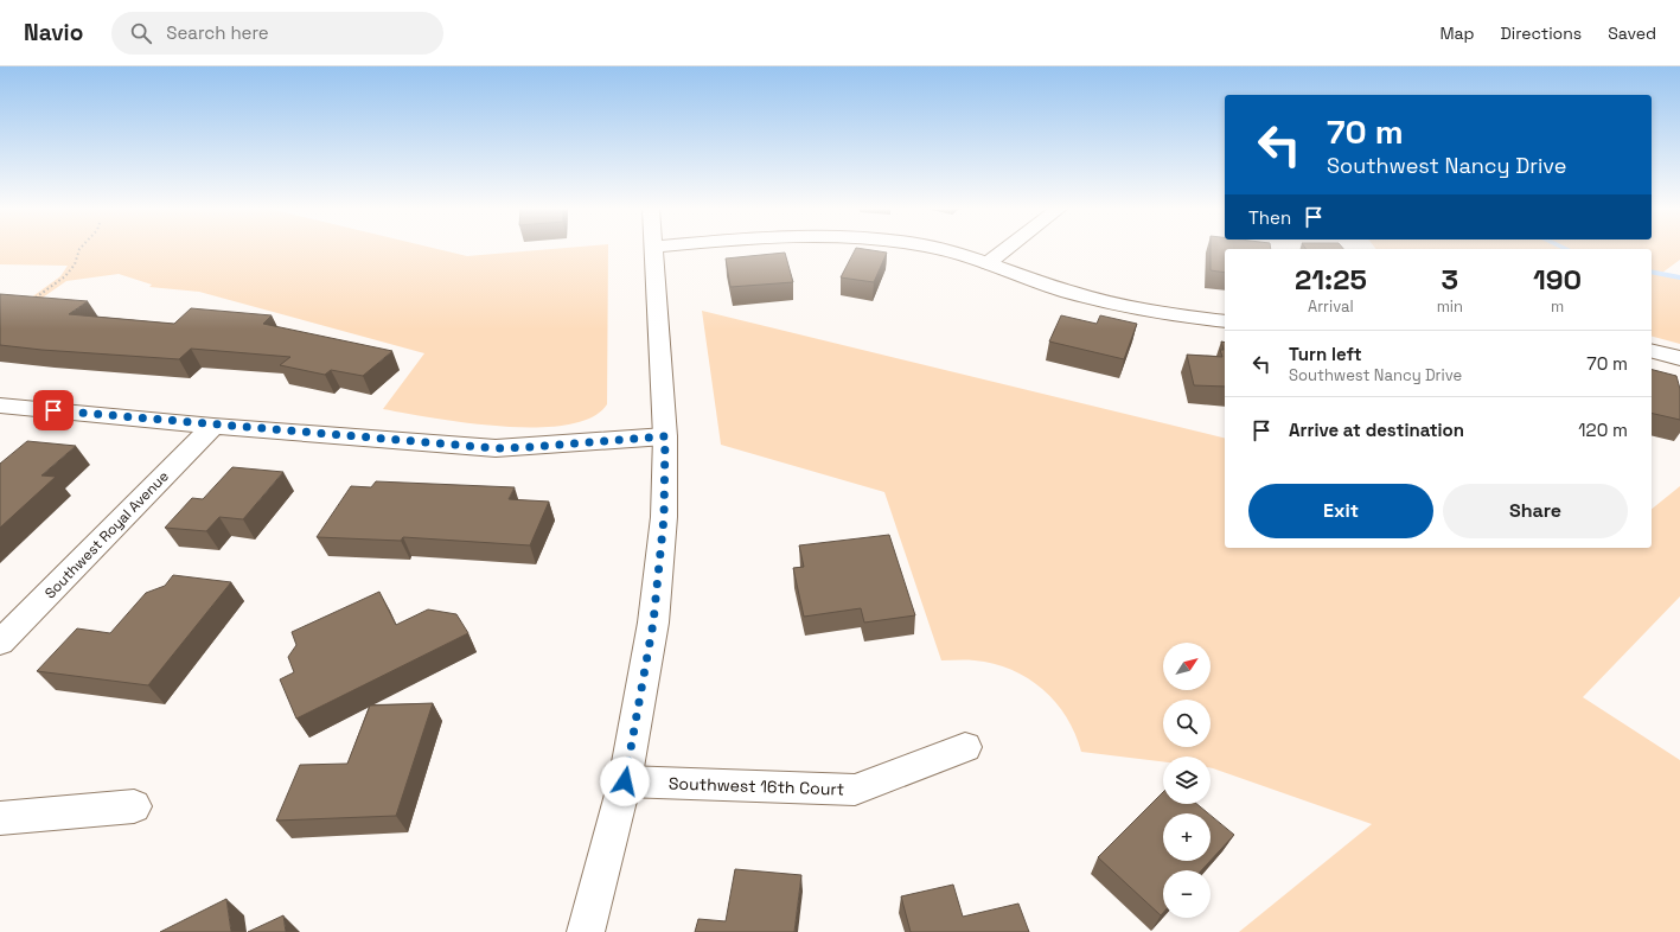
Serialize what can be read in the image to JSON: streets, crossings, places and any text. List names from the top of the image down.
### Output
{
  "streets": {
    "street": ["Southwest Royal Avenue", "Southwest 16th Court"]
  },
  "north": "top right",
  "page": {
    "header": "Navio",
    "search": "Search here",
    "nav": ["Map", "Directions", "Saved"],
    "turn": ["70 m", "Southwest Nancy Drive"],
    "then": "Then",
    "eta": [
      "21:25",
      "Arrival",
      "3",
      "min",
      "190",
      "m"
    ],
    "list": [
      {
        "name": "Turn left",
        "note": "Southwest Nancy Drive",
        "value": "70 m"
      },
      {
        "name": "Arrive at destination",
        "value": "120 m"
      }
    ],
    "buttons": ["Exit", "Share"],
    "map_buttons": ["+", "−"]
  }
}
